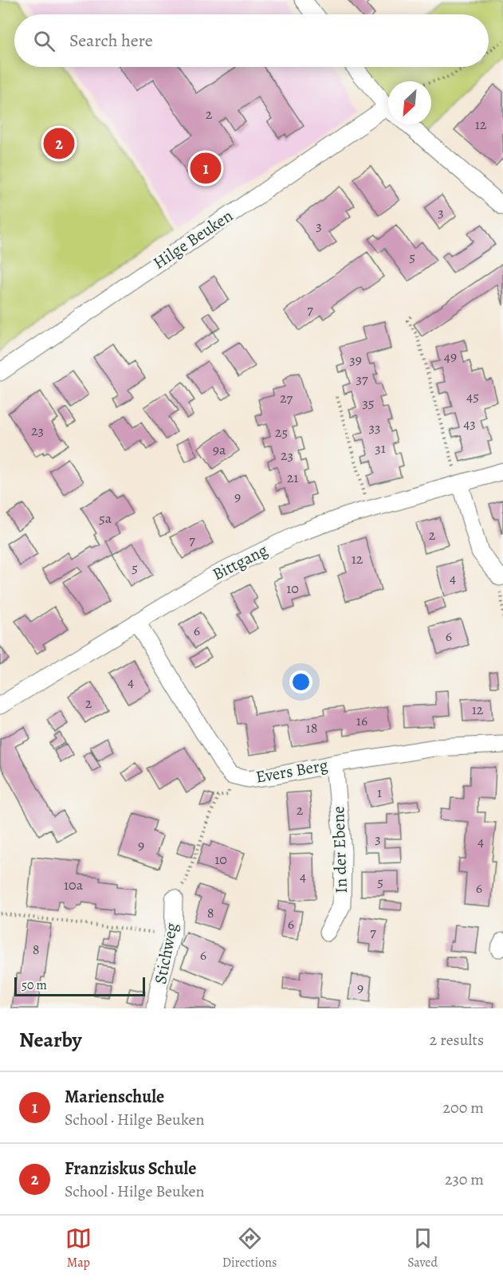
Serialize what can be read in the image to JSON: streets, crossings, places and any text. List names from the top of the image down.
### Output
{
  "streets": {
    "street": [
      "Hilge Beuken",
      "Bittgang",
      "Evers Berg",
      "In der Ebene",
      "Stichweg"
    ]
  },
  "crossings": [
    ["Bittgang", "Evers Berg"],
    ["Evers Berg", "In der Ebene"]
  ],
  "house_numbers": [
    "2",
    "12",
    "3",
    "3",
    "5",
    "7",
    "49",
    "39",
    "37",
    "45",
    "27",
    "35",
    "43",
    "33",
    "23",
    "25",
    "31",
    "9a",
    "23",
    "21",
    "9",
    "5a",
    "2",
    "7",
    "12",
    "5",
    "4",
    "10",
    "6",
    "6",
    "4",
    "2",
    "12",
    "16",
    "18",
    "1",
    "2",
    "3",
    "4",
    "9",
    "10",
    "4",
    "5",
    "10a",
    "6",
    "8",
    "6",
    "7",
    "8",
    "6",
    "9"
  ],
  "scale_bar": "50 m",
  "north": "bottom left",
  "page": {
    "search": "Search here",
    "pins": ["2", "1"],
    "scale": "50 m",
    "heading": ["Nearby", "2 results"],
    "list": [
      {
        "mark": "1",
        "name": "Marienschule",
        "note": "School · Hilge Beuken",
        "value": "200 m"
      },
      {
        "mark": "2",
        "name": "Franziskus Schule",
        "note": "School · Hilge Beuken",
        "value": "230 m"
      }
    ],
    "nav": ["Map", "Directions", "Saved"]
  }
}
